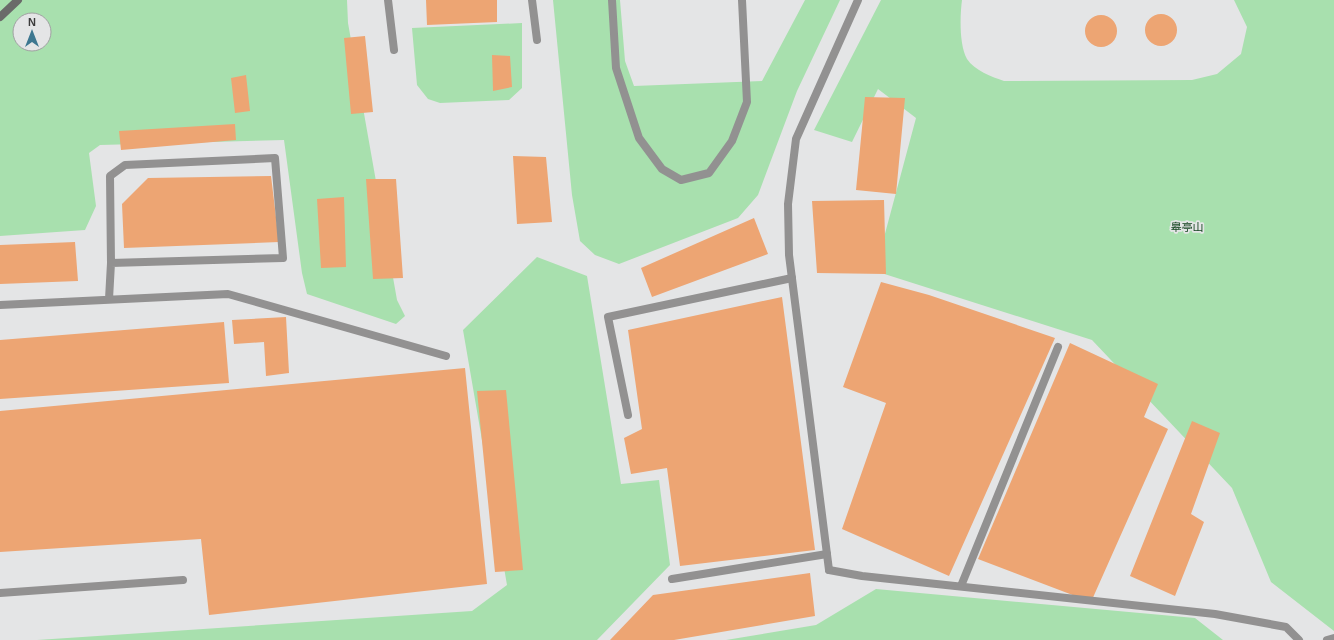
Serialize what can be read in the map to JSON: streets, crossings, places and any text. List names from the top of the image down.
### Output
{
  "parks": ["皋亭山"],
  "north": "top"
}
